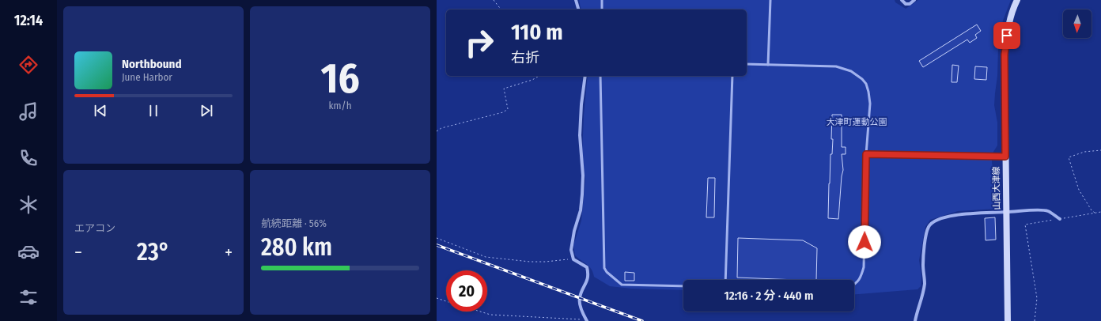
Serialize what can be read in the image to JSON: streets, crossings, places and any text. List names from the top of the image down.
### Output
{
  "streets": {
    "main road": ["山西大津線"]
  },
  "parks": ["大津町運動公園"],
  "north": "bottom",
  "page": {
    "tabs": "12:14",
    "tile": [
      ["16", "km/h"],
      "エアコン",
      ["航続距離 · 56%", "280 km"]
    ],
    "turn": ["110 m", "右折"],
    "song": ["Northbound", "June Harbor"],
    "heat": ["−", "23°", "+"],
    "limit": "20",
    "trip": "12:16 · 2 分 · 440 m"
  }
}
